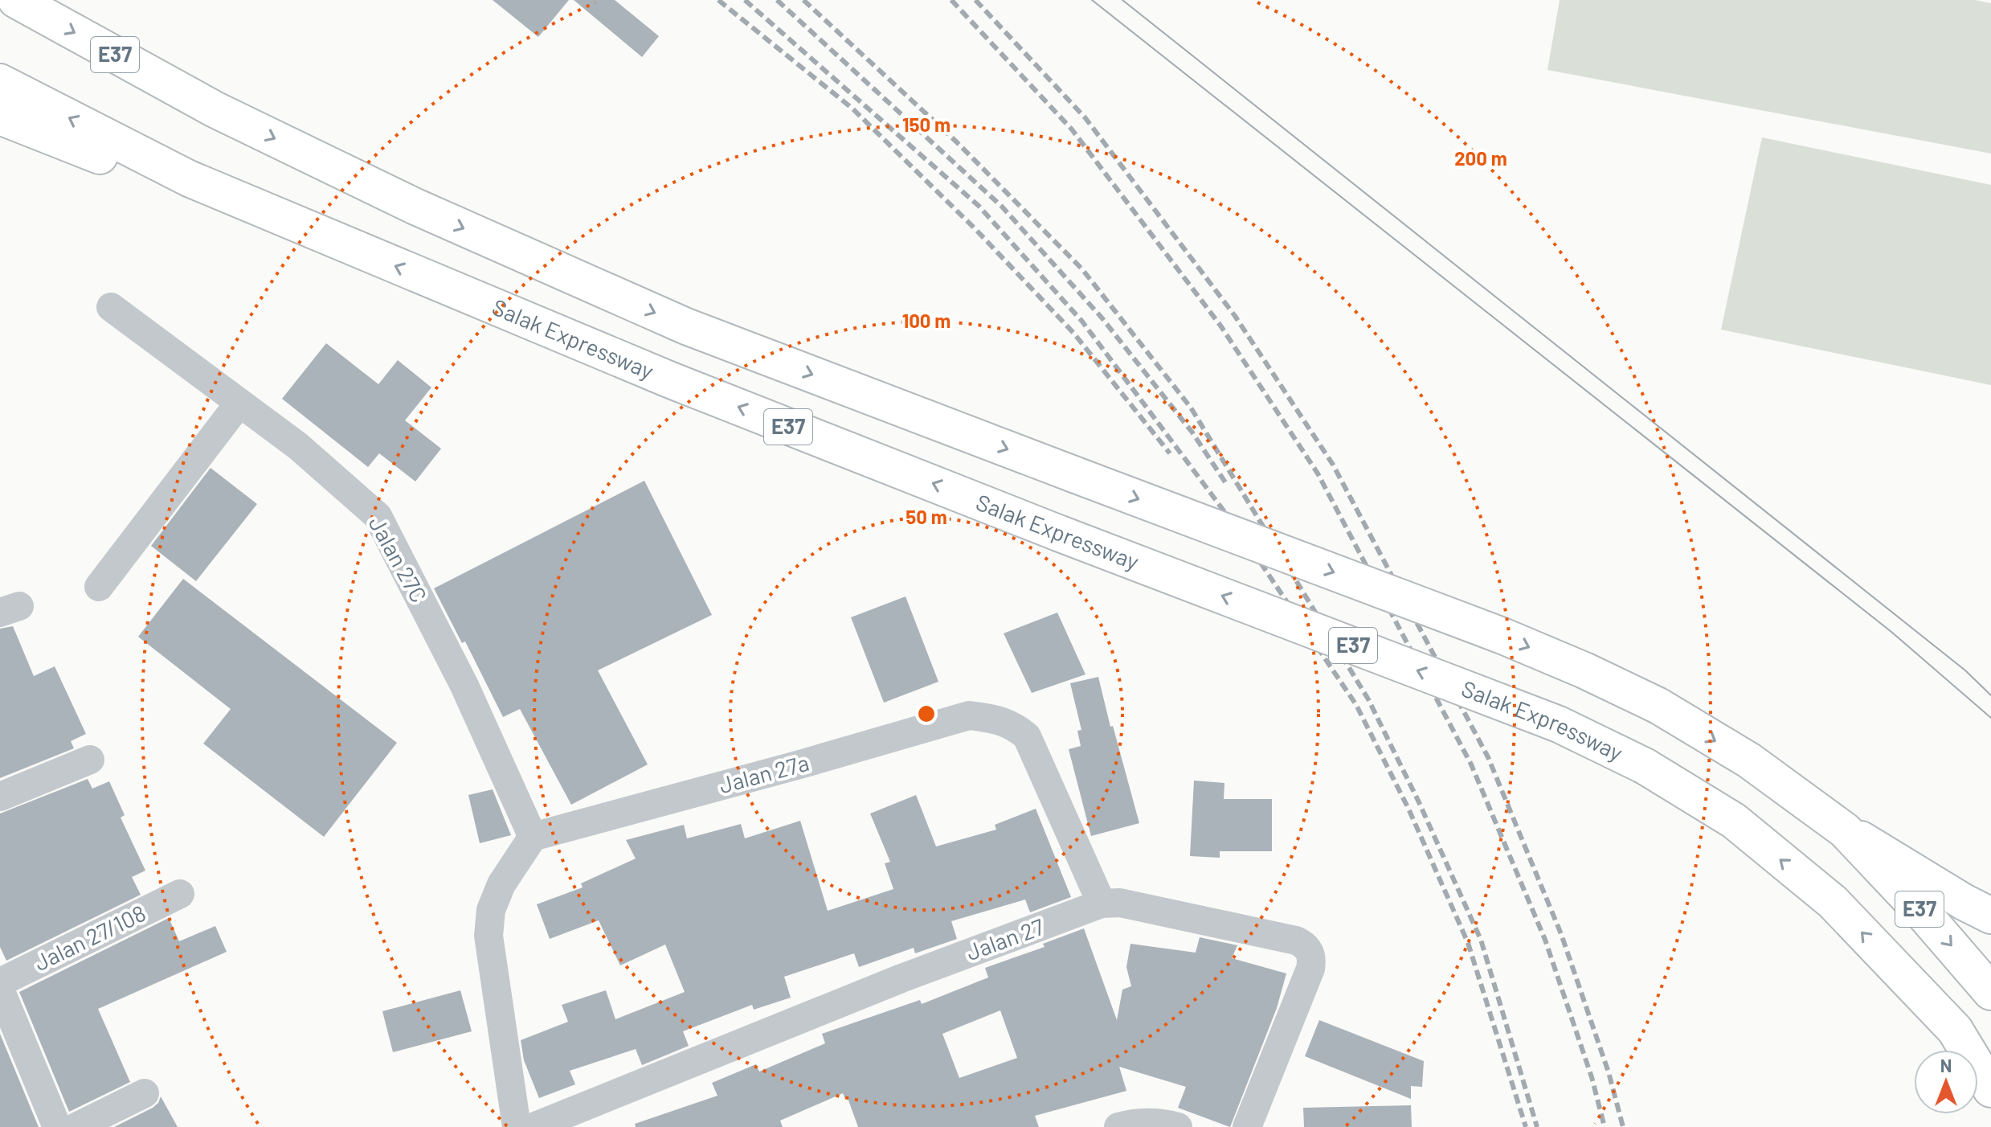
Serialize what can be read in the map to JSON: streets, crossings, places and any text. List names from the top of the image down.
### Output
{
  "streets": {
    "main road": ["E37", "Salak Expressway"],
    "street": [
      "Jalan 27C",
      "Jalan 27a",
      "Jalan 27/108",
      "Jalan 27"
    ]
  },
  "crossings": [
    ["Jalan 27C", "Jalan 27a"],
    ["Jalan 27a", "Jalan 27"]
  ],
  "north": "top",
  "rings": [
    "150 m",
    "200 m",
    "100 m",
    "50 m"
  ]
}
